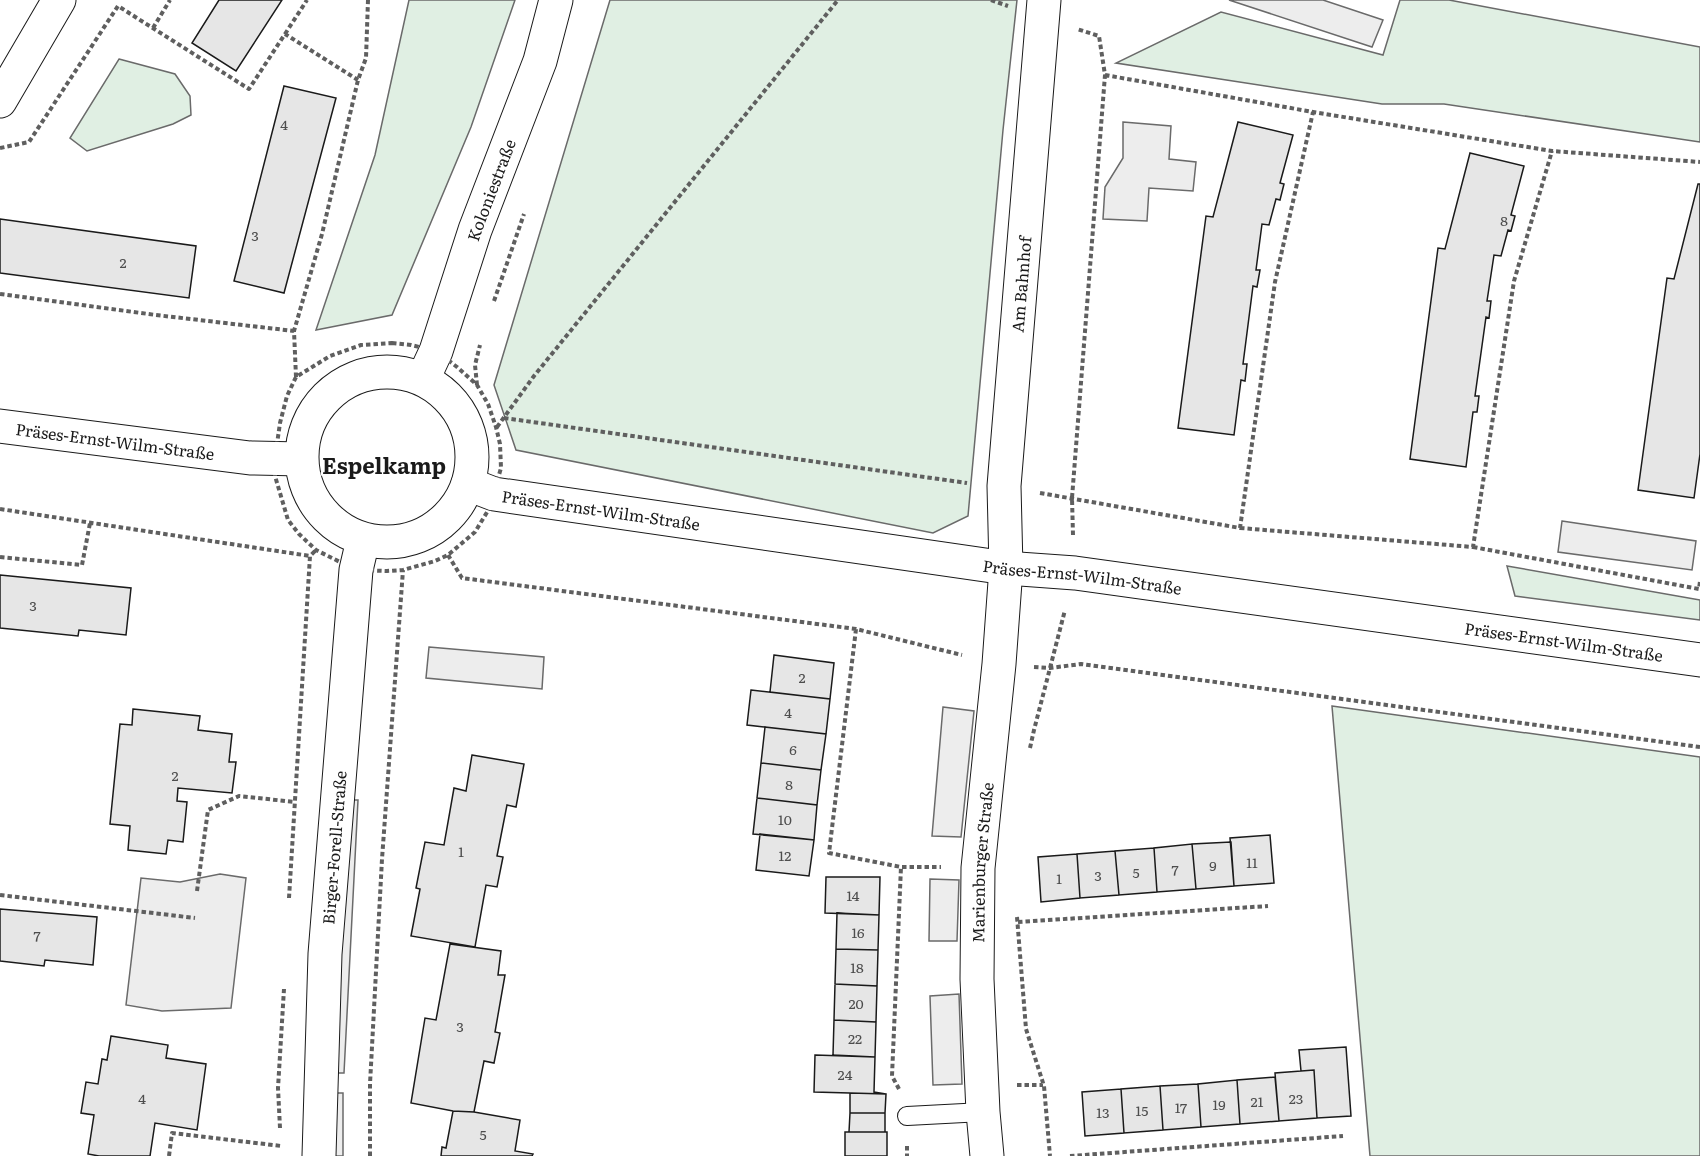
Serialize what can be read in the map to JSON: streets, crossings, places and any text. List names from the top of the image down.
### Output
{
  "streets": {
    "street": [
      "Koloniestraße",
      "Am Bahnhof",
      "Präses-Ernst-Wilm-Straße",
      "Birger-Forell-Straße",
      "Marienburger Straße"
    ]
  },
  "crossings": [
    ["Koloniestraße", "Präses-Ernst-Wilm-Straße"],
    ["Koloniestraße", "Birger-Forell-Straße"],
    ["Am Bahnhof", "Präses-Ernst-Wilm-Straße"],
    ["Am Bahnhof", "Marienburger Straße"],
    ["Präses-Ernst-Wilm-Straße", "Birger-Forell-Straße"],
    ["Präses-Ernst-Wilm-Straße", "Marienburger Straße"]
  ],
  "districts": ["Espelkamp"],
  "house_numbers": [
    "4",
    "8",
    "3",
    "2",
    "3",
    "2",
    "4",
    "6",
    "2",
    "8",
    "10",
    "1",
    "12",
    "11",
    "9",
    "7",
    "5",
    "3",
    "1",
    "14",
    "16",
    "7",
    "18",
    "20",
    "3",
    "22",
    "24",
    "4",
    "23",
    "21",
    "19",
    "17",
    "15",
    "13",
    "5"
  ]
}
